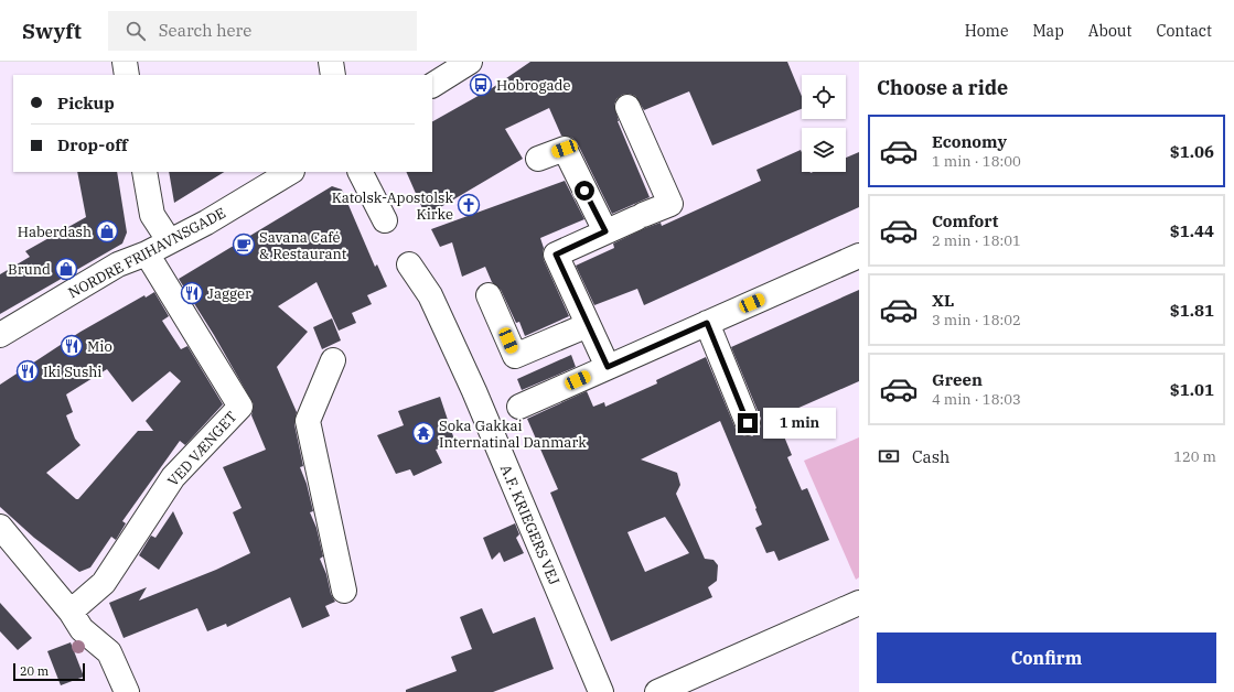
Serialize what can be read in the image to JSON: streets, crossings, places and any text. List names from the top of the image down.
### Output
{
  "streets": {
    "street": ["NORDRE FRIHAVNSGADE", "VED VÆNGET", "A.F. KRIEGERS VEJ"]
  },
  "crossings": [
    ["NORDRE FRIHAVNSGADE", "VED VÆNGET"]
  ],
  "places": {
    "bus stop": ["Hobrogade"],
    "church": ["Katolsk-Apostolsk Kirke"],
    "shop": ["Haberdash", "Brund"],
    "cafe": ["Savana Café & Restaurant"],
    "restaurant": ["Jagger", "Mio", "Iki Sushi"],
    "temple": ["Soka Gakkai Internatinal Danmark"]
  },
  "scale_bar": "20 m",
  "page": {
    "header": "Swyft",
    "search": "Search here",
    "nav": [
      "Home",
      "Map",
      "About",
      "Contact"
    ],
    "heading": "Choose a ride",
    "banner": ["Pickup", "Drop-off"],
    "list": [
      {
        "name": "Economy",
        "note": "1 min · 18:00",
        "value": "$1.06"
      },
      {
        "name": "Comfort",
        "note": "2 min · 18:01",
        "value": "$1.44"
      },
      {
        "name": "XL",
        "note": "3 min · 18:02",
        "value": "$1.81"
      },
      {
        "name": "Green",
        "note": "4 min · 18:03",
        "value": "$1.01"
      }
    ],
    "bubble": "1 min",
    "pay": ["Cash", "120 m"],
    "buttons": "Confirm",
    "scale": "20 m"
  }
}
